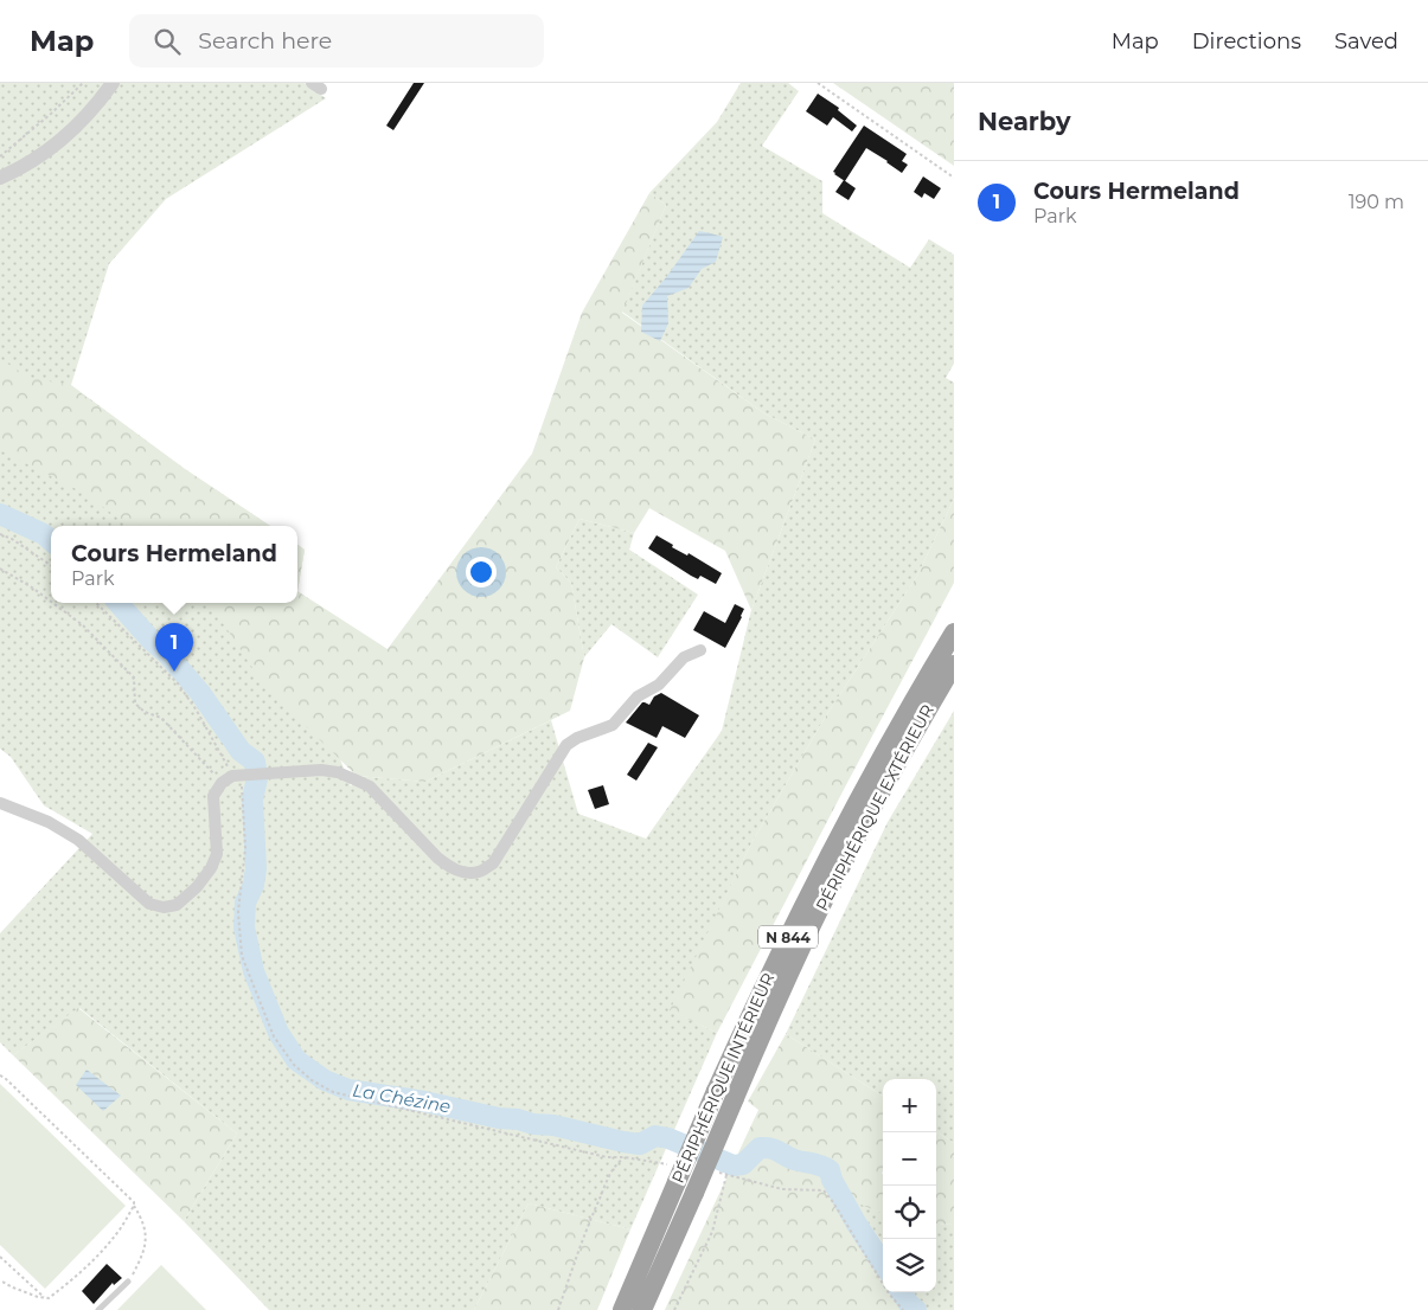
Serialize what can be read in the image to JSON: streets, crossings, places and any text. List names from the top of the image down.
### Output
{
  "streets": {
    "highway": ["PÉRIPHÉRIQUE EXTÉRIEUR", "N 844", "PÉRIPHÉRIQUE INTÉRIEUR"]
  },
  "water": ["La Chézine"],
  "page": {
    "header": "Map",
    "search": "Search here",
    "nav": ["Map", "Directions", "Saved"],
    "heading": "Nearby",
    "list": [
      {
        "mark": "1",
        "name": "Cours Hermeland",
        "note": "Park",
        "value": "190 m"
      }
    ],
    "popup": ["Cours Hermeland", "Park"],
    "pins": "1",
    "map_buttons": ["+", "−"]
  }
}
